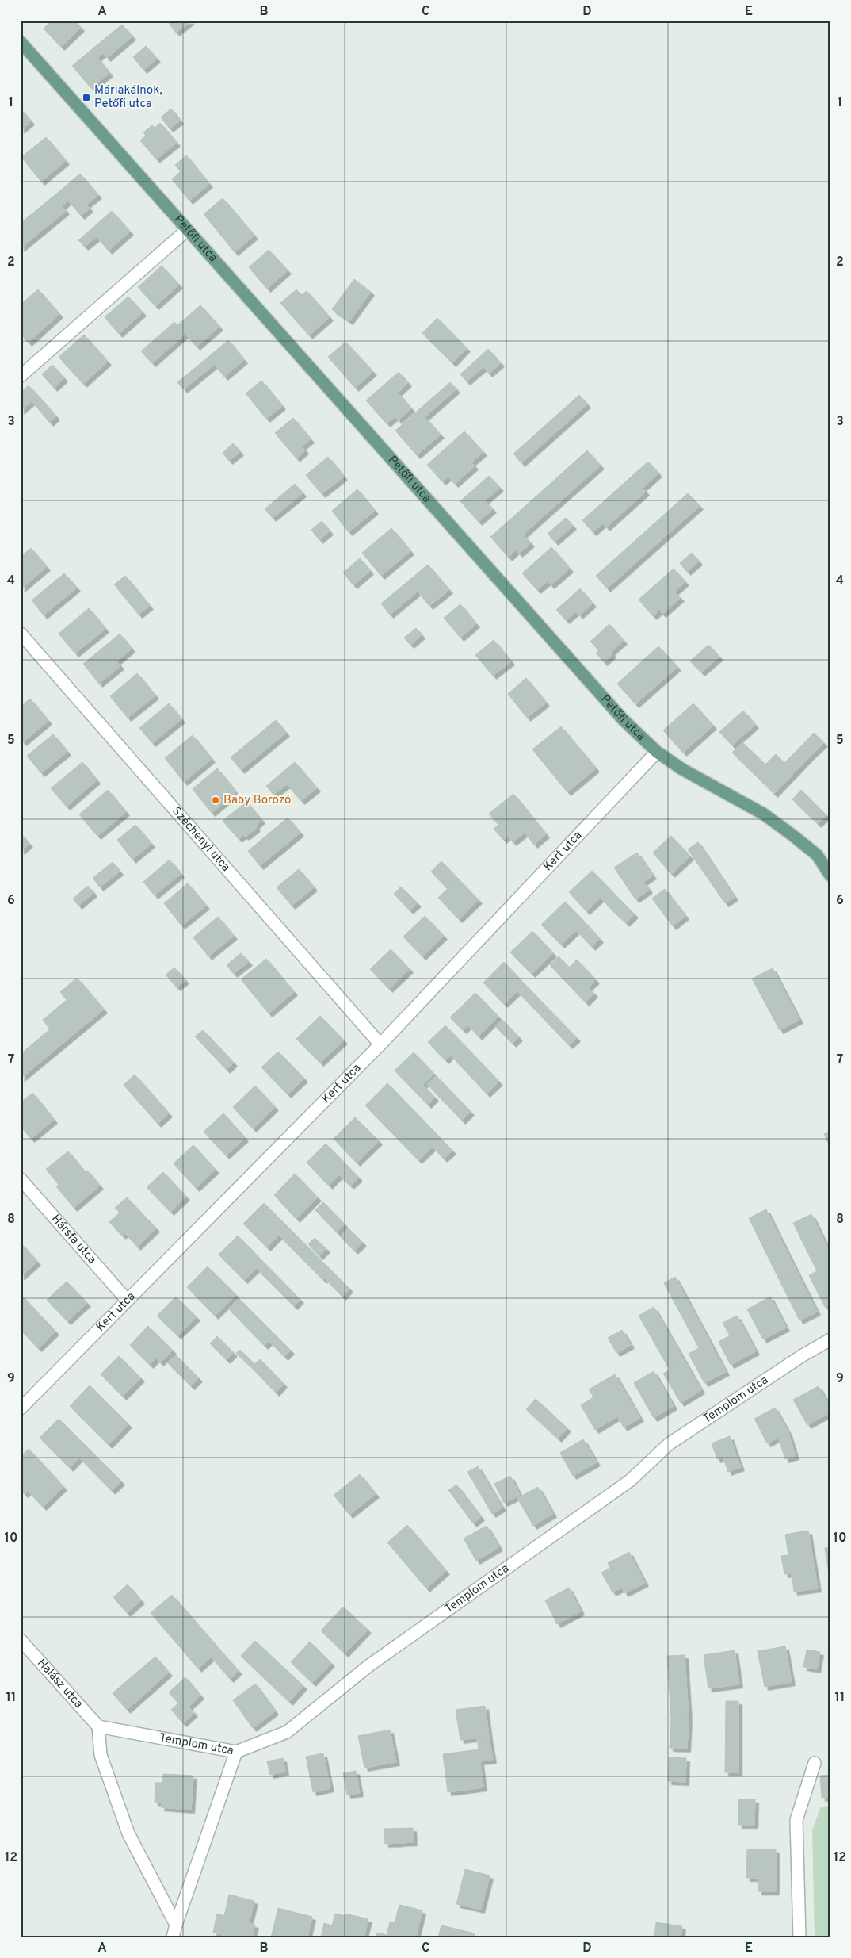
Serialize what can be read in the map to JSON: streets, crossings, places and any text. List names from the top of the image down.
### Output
{
  "streets": {
    "main road": ["Petőfi utca"],
    "street": [
      "Széchenyi utca",
      "Kert utca",
      "Hársfa utca",
      "Templom utca",
      "Halász utca"
    ]
  },
  "crossings": [
    ["Petőfi utca", "Kert utca"],
    ["Széchenyi utca", "Kert utca"],
    ["Kert utca", "Hársfa utca"],
    ["Templom utca", "Halász utca"]
  ],
  "places": {
    "transit": ["Máriakálnok, Petőfi utca"],
    "other": ["Baby Borozó"]
  },
  "grid": {
    "columns": [
      "A",
      "B",
      "C",
      "D",
      "E"
    ],
    "rows": [
      "1",
      "2",
      "3",
      "4",
      "5",
      "6",
      "7",
      "8",
      "9",
      "10",
      "11",
      "12"
    ]
  }
}
